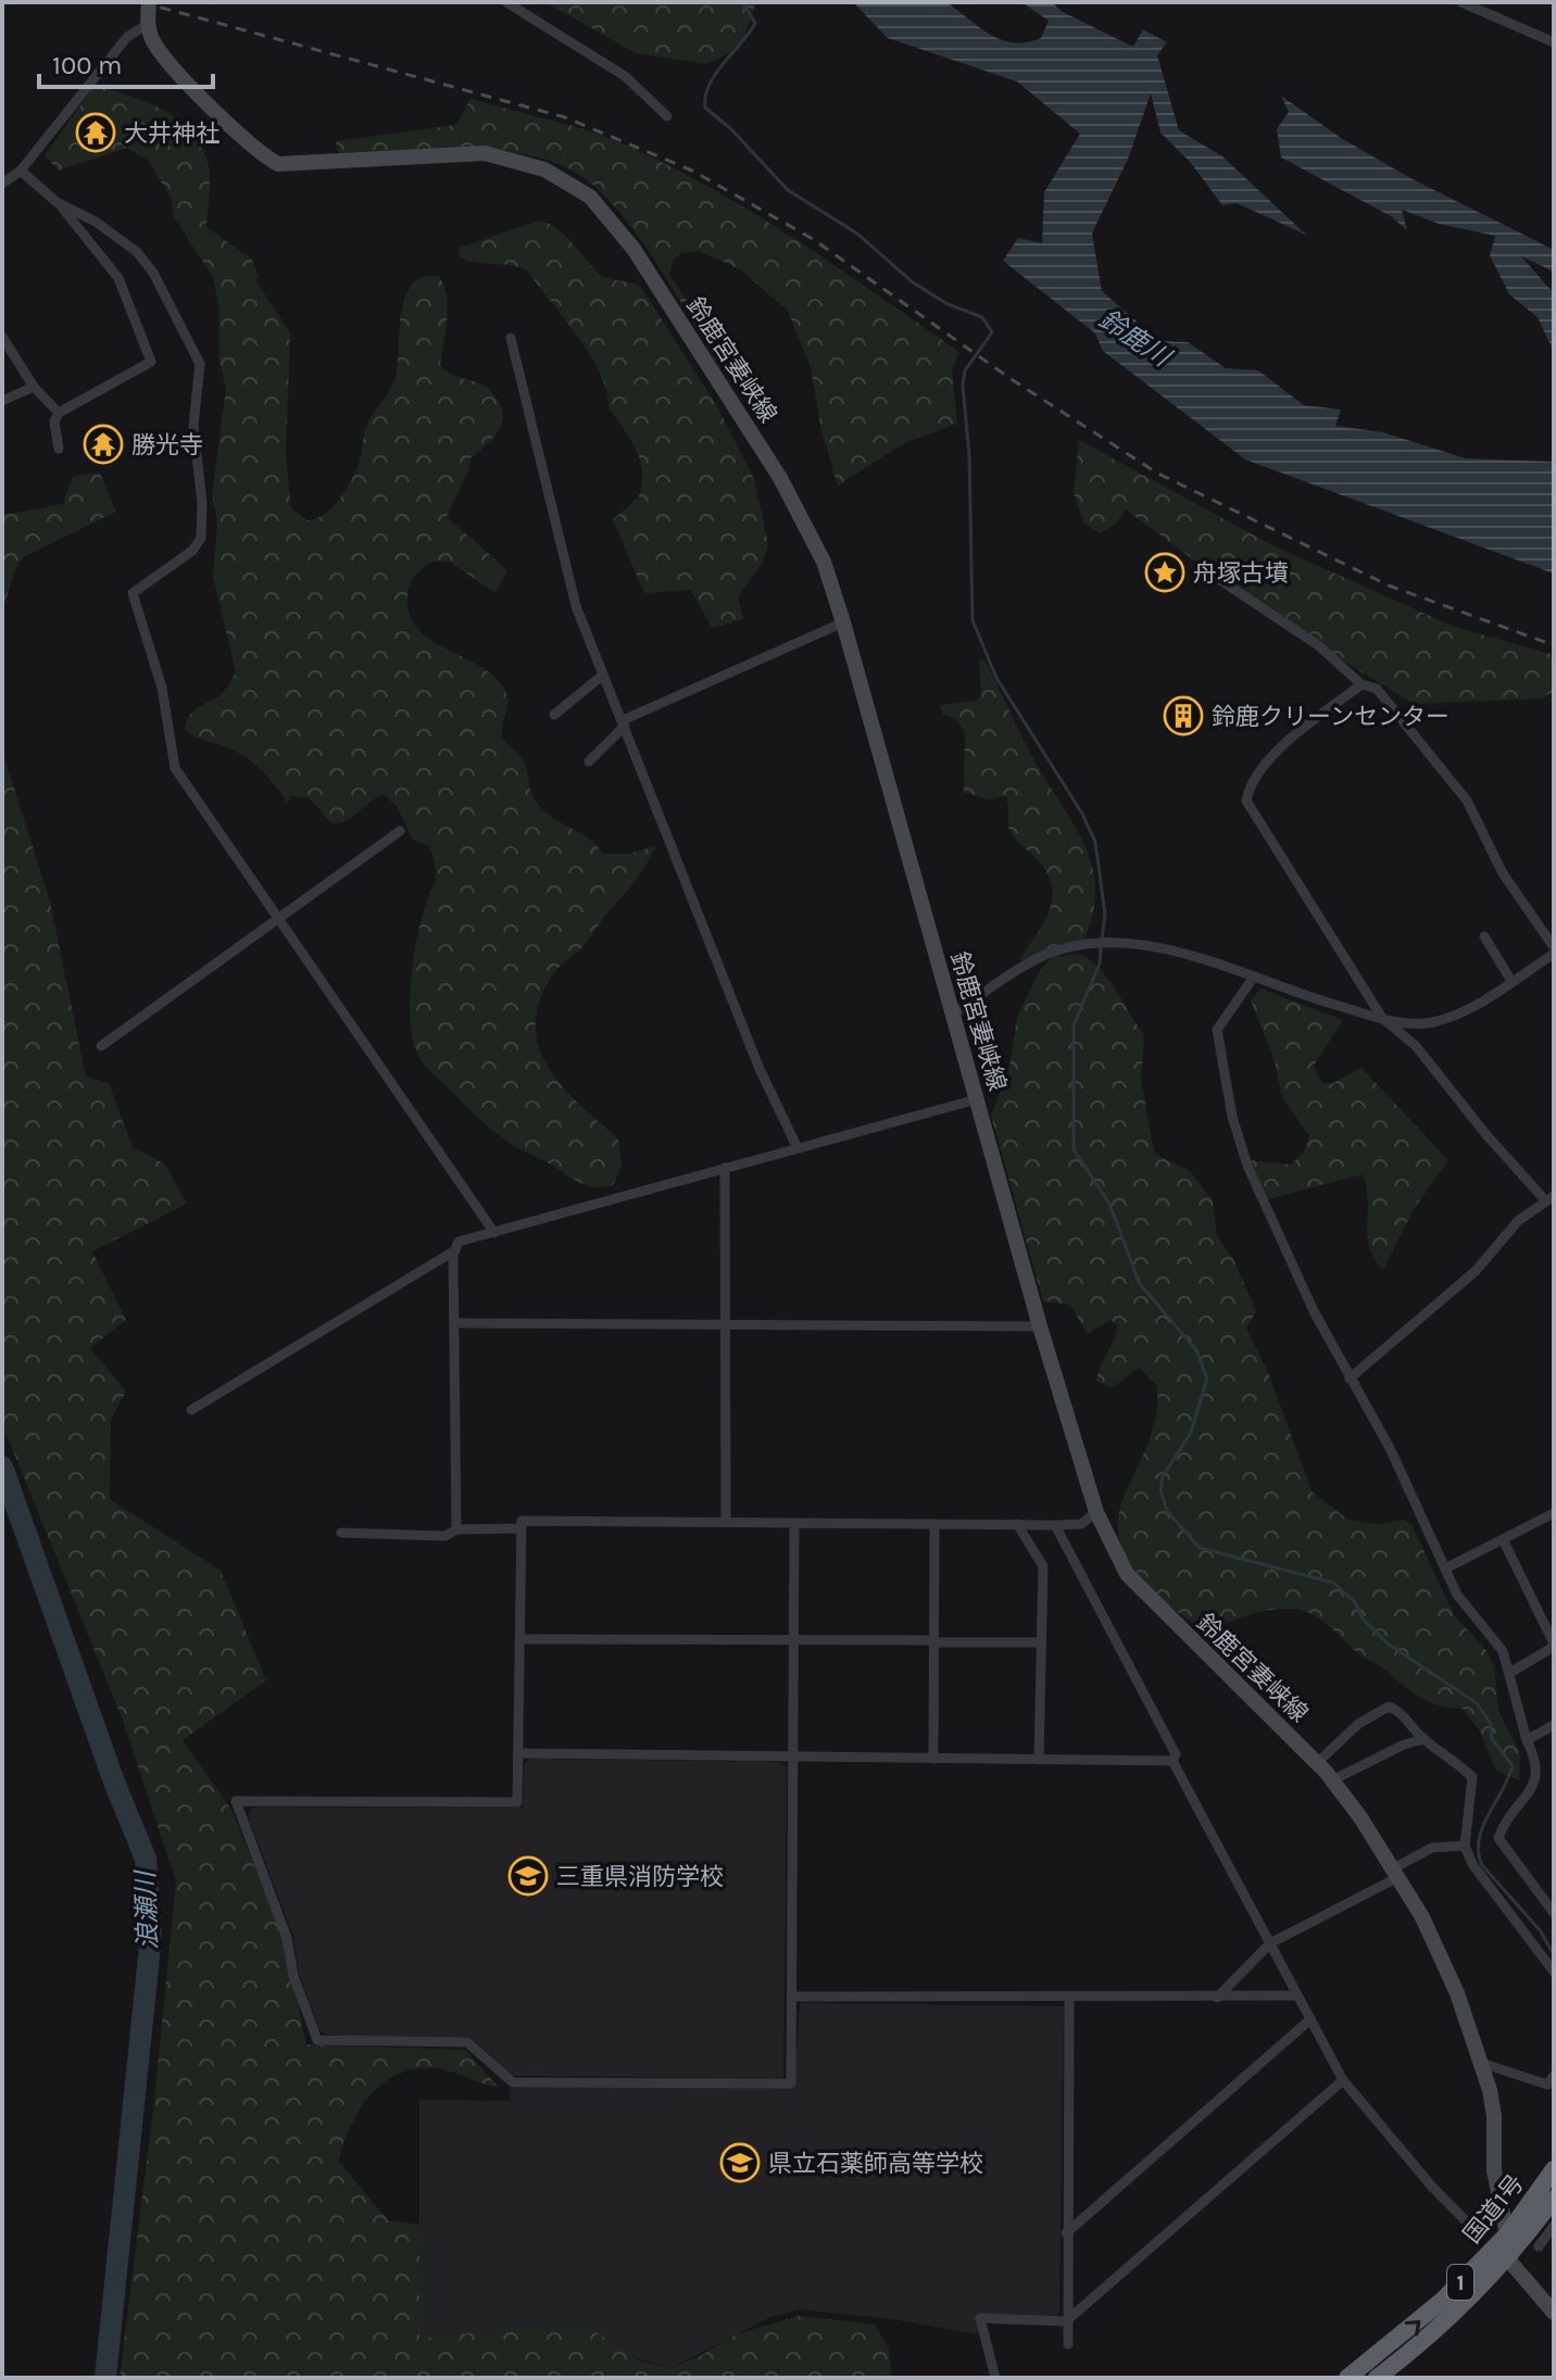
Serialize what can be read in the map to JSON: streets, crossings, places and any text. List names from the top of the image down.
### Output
{
  "streets": {
    "highway": ["国道1号", "1"],
    "main road": ["鈴鹿宮妻峡線"]
  },
  "crossings": [
    ["鈴鹿宮妻峡線", "国道1号"]
  ],
  "water": ["鈴鹿川", "浪瀬川"],
  "places": {
    "temple": ["大井神社", "勝光寺"],
    "place": ["舟塚古墳"],
    "building": ["鈴鹿クリーンセンター"],
    "school or university": ["三重県消防学校", "県立石薬師高等学校"]
  },
  "scale_bar": "100 m"
}
